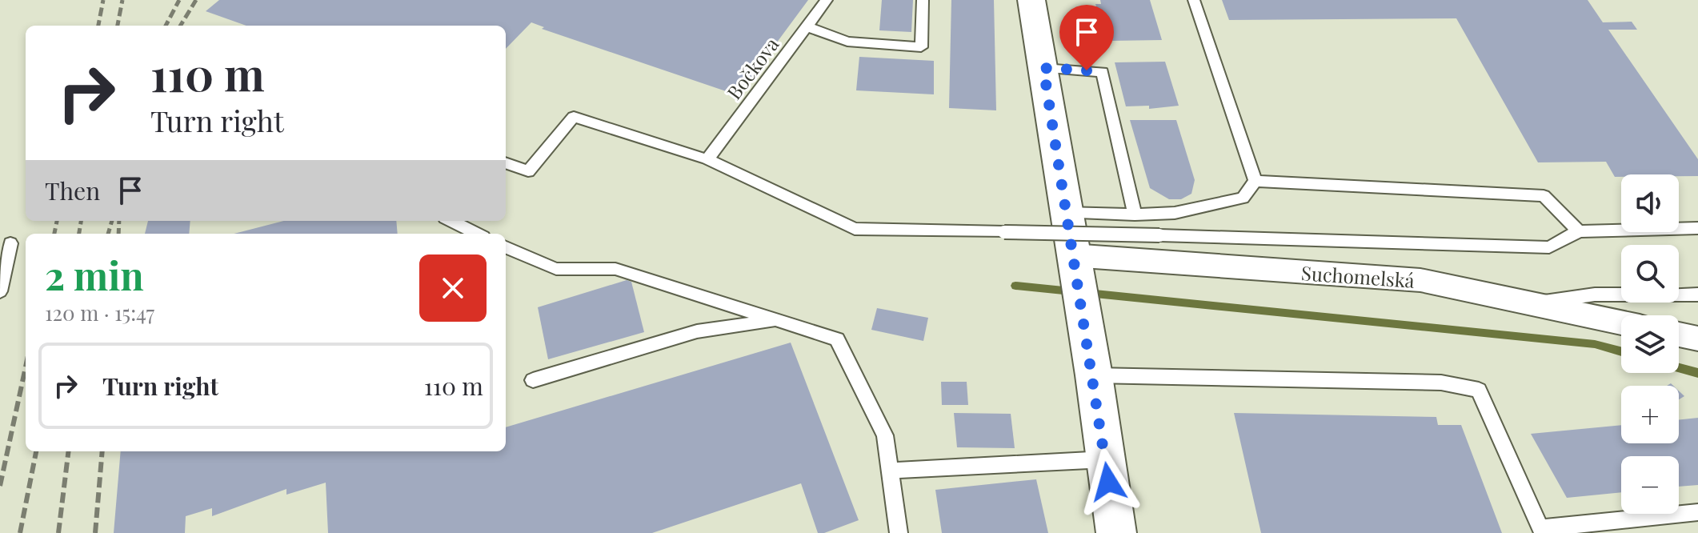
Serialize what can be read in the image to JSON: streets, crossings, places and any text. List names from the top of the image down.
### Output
{
  "streets": {
    "street": ["Suchomelská"],
    "lane": ["Bočkova"]
  },
  "page": {
    "turn": ["110 m", "Turn right"],
    "then": "Then",
    "map_buttons": ["+", "−"],
    "heading": ["2 min", "120 m · 15:47"],
    "list": [
      {
        "name": "Turn right",
        "value": "110 m"
      }
    ]
  }
}
